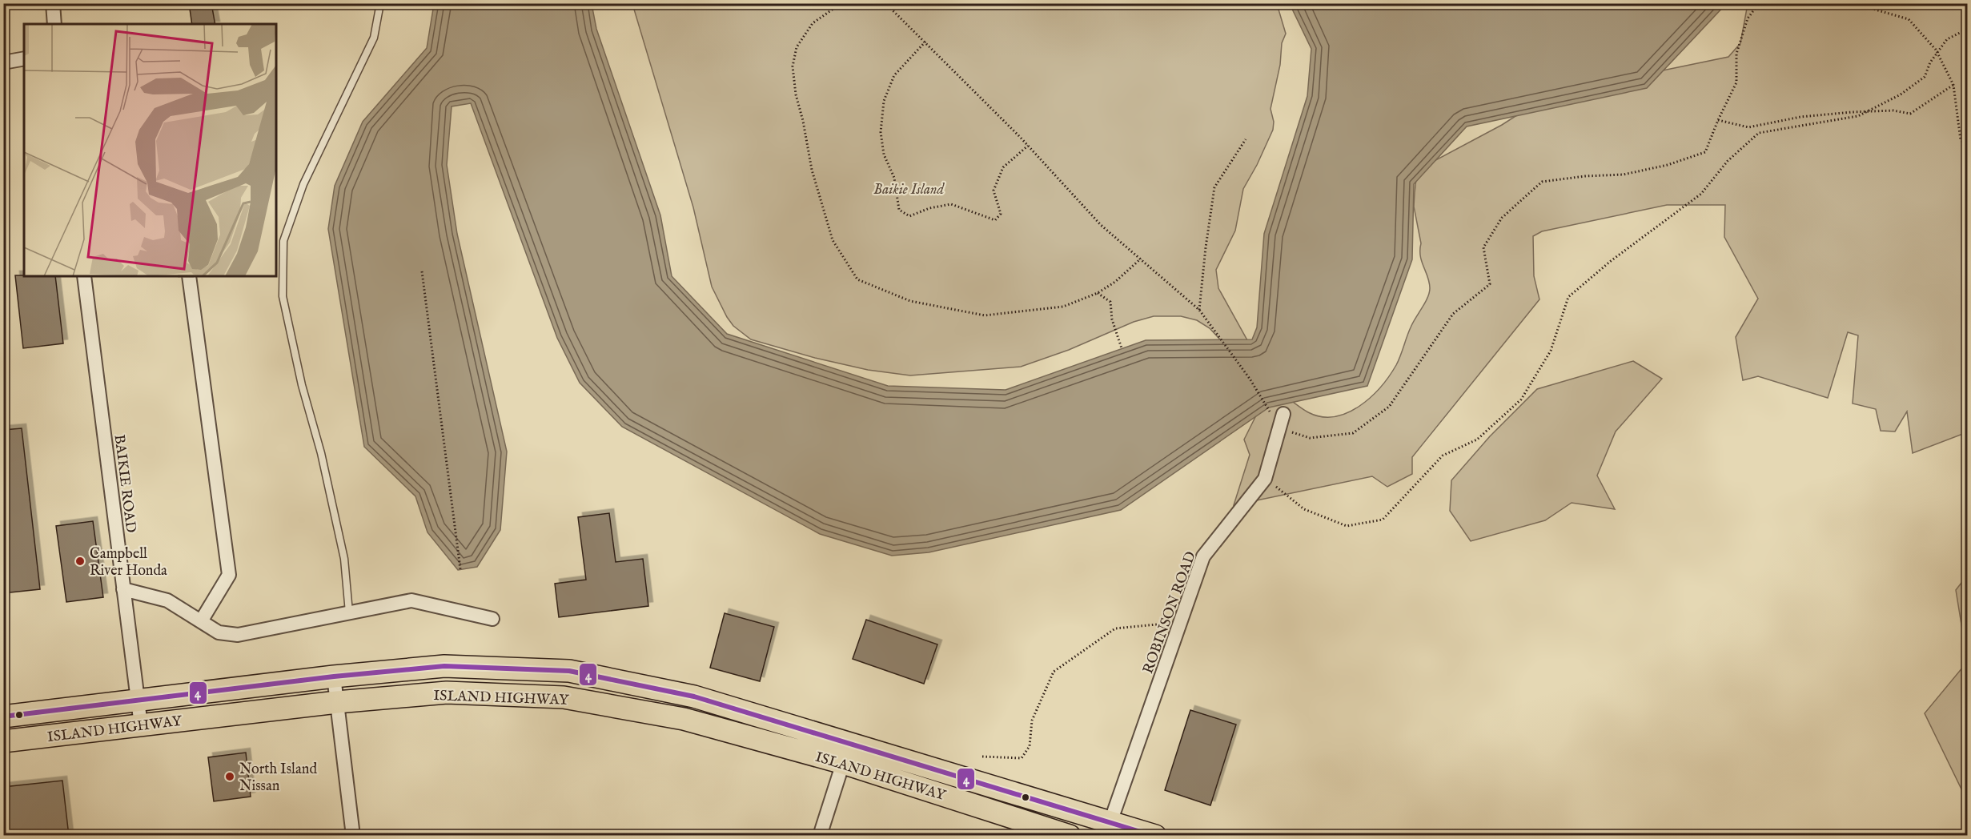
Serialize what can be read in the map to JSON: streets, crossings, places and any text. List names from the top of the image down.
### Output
{
  "streets": {
    "main road": ["ISLAND HIGHWAY"],
    "street": ["BAIKIE ROAD", "ROBINSON ROAD"]
  },
  "crossings": [
    ["BAIKIE ROAD", "ISLAND HIGHWAY"],
    ["ROBINSON ROAD", "ISLAND HIGHWAY"]
  ],
  "parks": ["Baikie Island"],
  "places": ["Campbell River Honda", "North Island Nissan"],
  "lines": ["transit line 4"]
}
